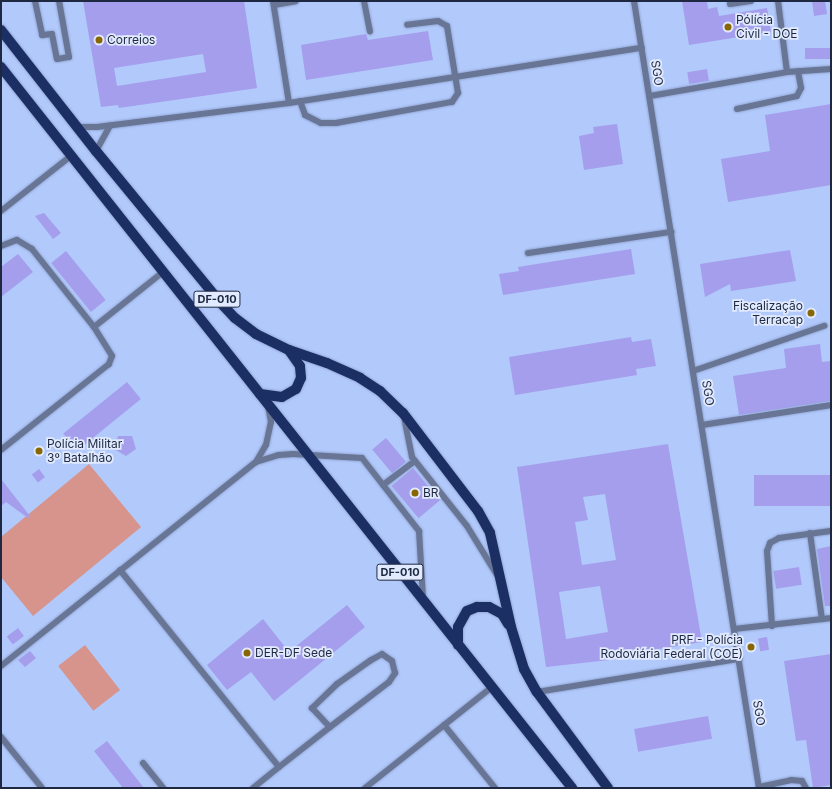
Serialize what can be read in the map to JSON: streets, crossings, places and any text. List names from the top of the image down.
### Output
{
  "streets": {
    "main road": ["DF-010"],
    "lane": ["SGO"]
  },
  "places": [
    "Pólícia Civil - DOE",
    "Correios",
    "Fiscalização Terracap",
    "Polícia Militar 3º Batalhão",
    "BR",
    "PRF - Polícia Rodoviária Federal (COE)",
    "DER-DF Sede"
  ]
}
